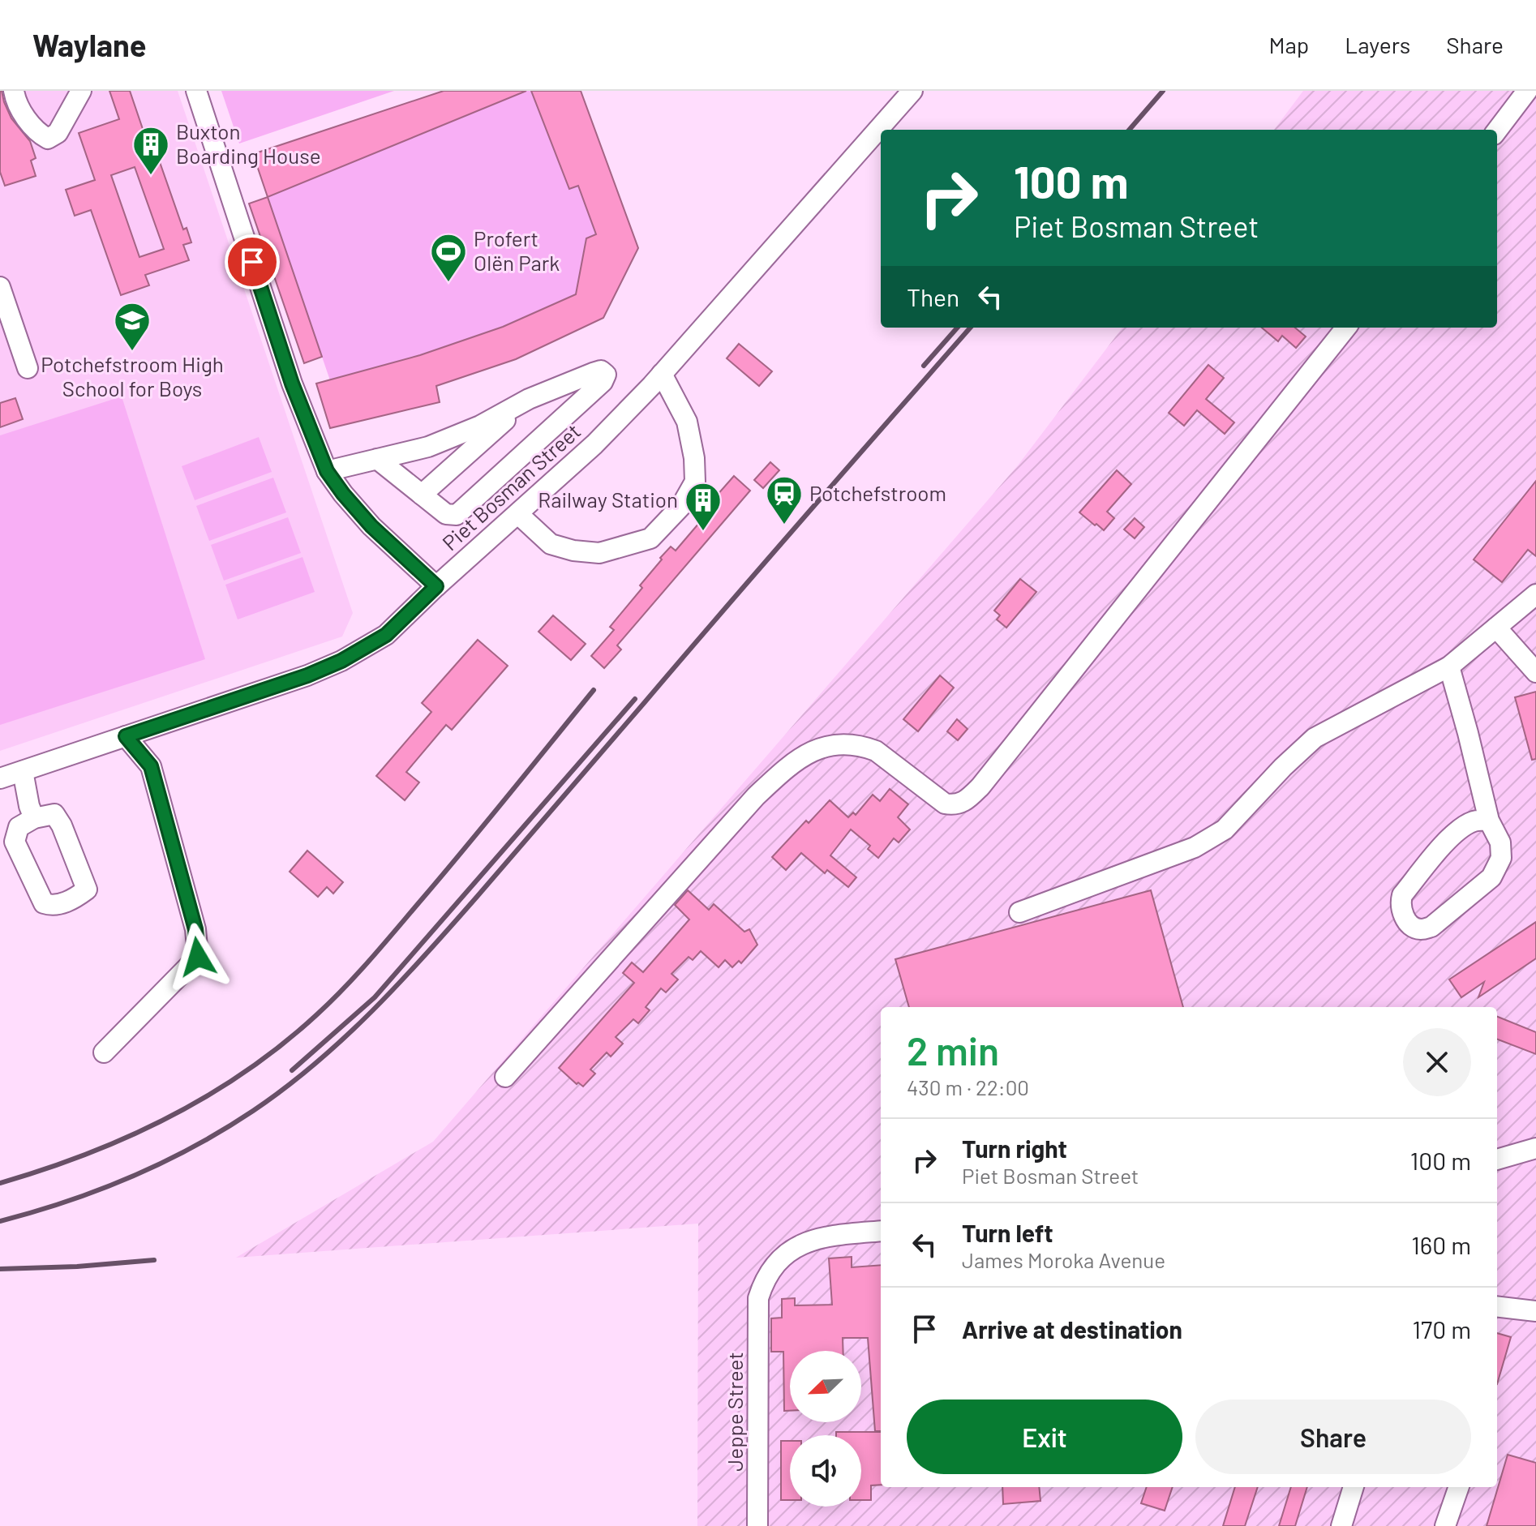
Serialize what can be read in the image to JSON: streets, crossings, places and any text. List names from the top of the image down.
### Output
{
  "streets": {
    "street": ["Piet Bosman Street", "Jeppe Street"]
  },
  "places": {
    "building": ["Buxton Boarding House", "Railway Station"],
    "sports": ["Profert Olën Park"],
    "school or university": ["Potchefstroom High School for Boys"],
    "station": ["Potchefstroom"]
  },
  "north": "bottom left",
  "page": {
    "header": "Waylane",
    "nav": ["Map", "Layers", "Share"],
    "turn": ["100 m", "Piet Bosman Street"],
    "then": "Then",
    "heading": ["2 min", "430 m · 22:00"],
    "list": [
      {
        "name": "Turn right",
        "note": "Piet Bosman Street",
        "value": "100 m"
      },
      {
        "name": "Turn left",
        "note": "James Moroka Avenue",
        "value": "160 m"
      },
      {
        "name": "Arrive at destination",
        "value": "170 m"
      }
    ],
    "buttons": ["Exit", "Share"]
  }
}
